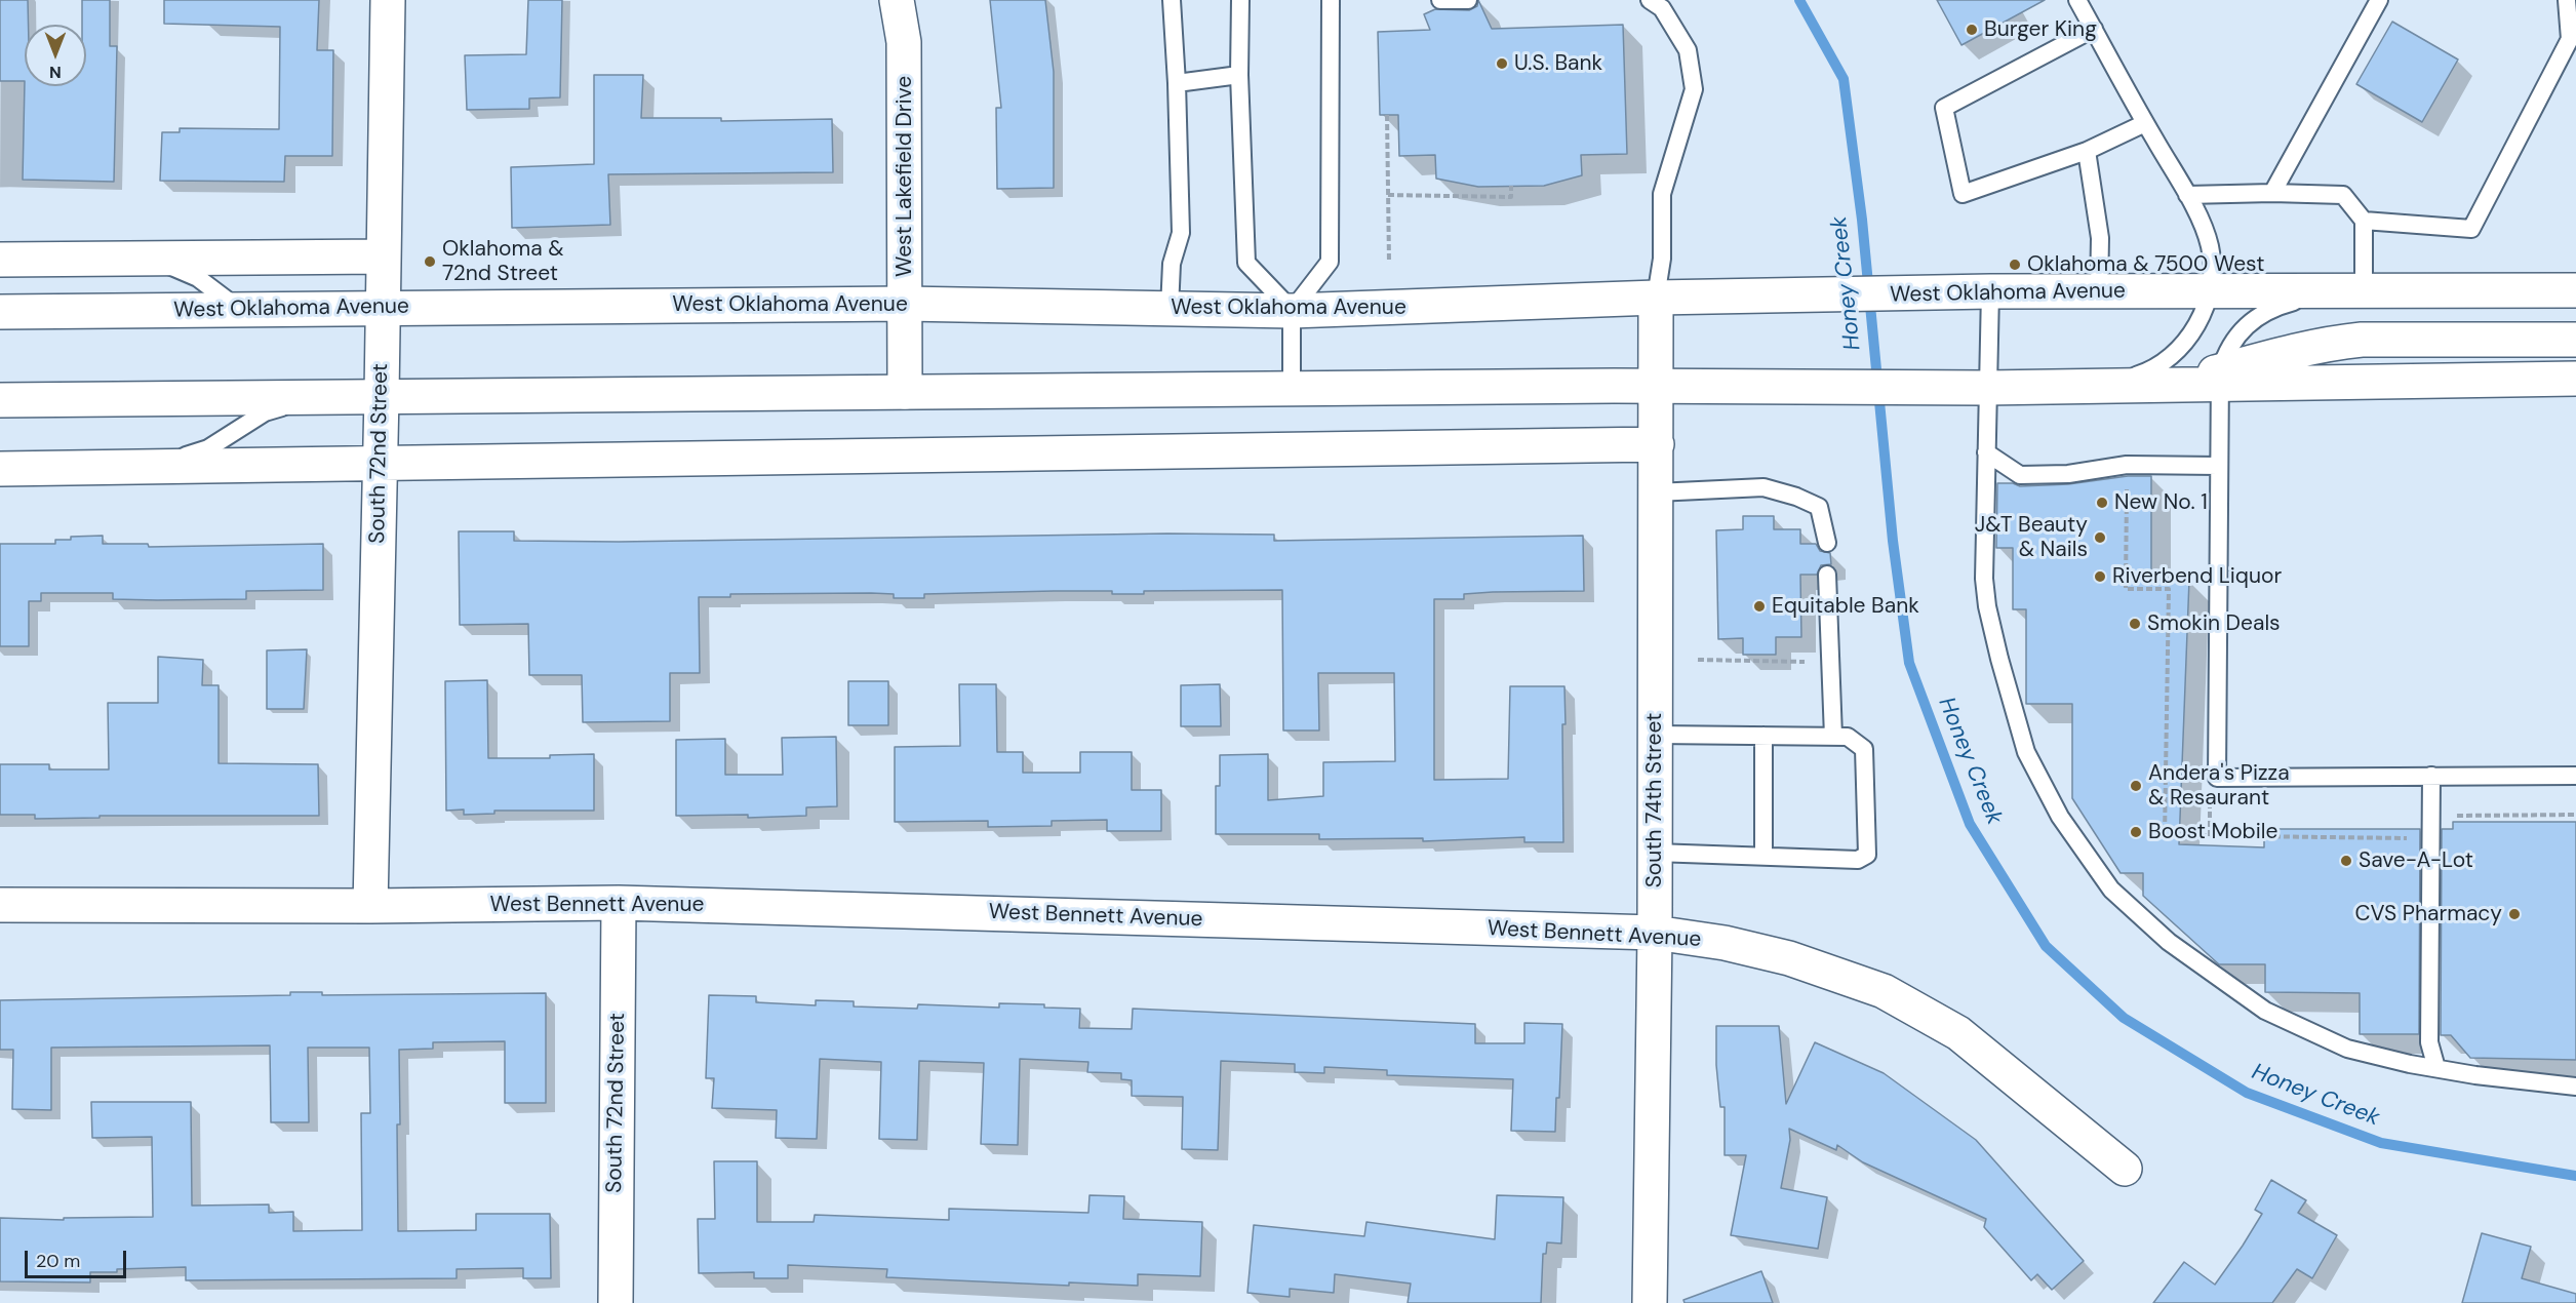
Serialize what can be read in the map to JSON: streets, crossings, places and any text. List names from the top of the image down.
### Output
{
  "streets": {
    "street": [
      "West Lakefield Drive",
      "West Oklahoma Avenue",
      "South 72nd Street",
      "South 74th Street",
      "West Bennett Avenue"
    ]
  },
  "crossings": [
    ["West Lakefield Drive", "West Oklahoma Avenue"],
    ["West Oklahoma Avenue", "South 72nd Street"],
    ["West Oklahoma Avenue", "South 74th Street"],
    ["South 72nd Street", "West Bennett Avenue"],
    ["South 74th Street", "West Bennett Avenue"]
  ],
  "water": ["Honey Creek"],
  "places": [
    "Burger King",
    "U.S. Bank",
    "Oklahoma & 72nd Street",
    "Oklahoma & 7500 West",
    "New No. 1",
    "J&T Beauty & Nails",
    "Riverbend Liquor",
    "Equitable Bank",
    "Smokin Deals",
    "Andera's Pizza & Resaurant",
    "Boost Mobile",
    "Save-A-Lot",
    "CVS Pharmacy"
  ],
  "scale_bar": "20 m",
  "north": "bottom"
}
